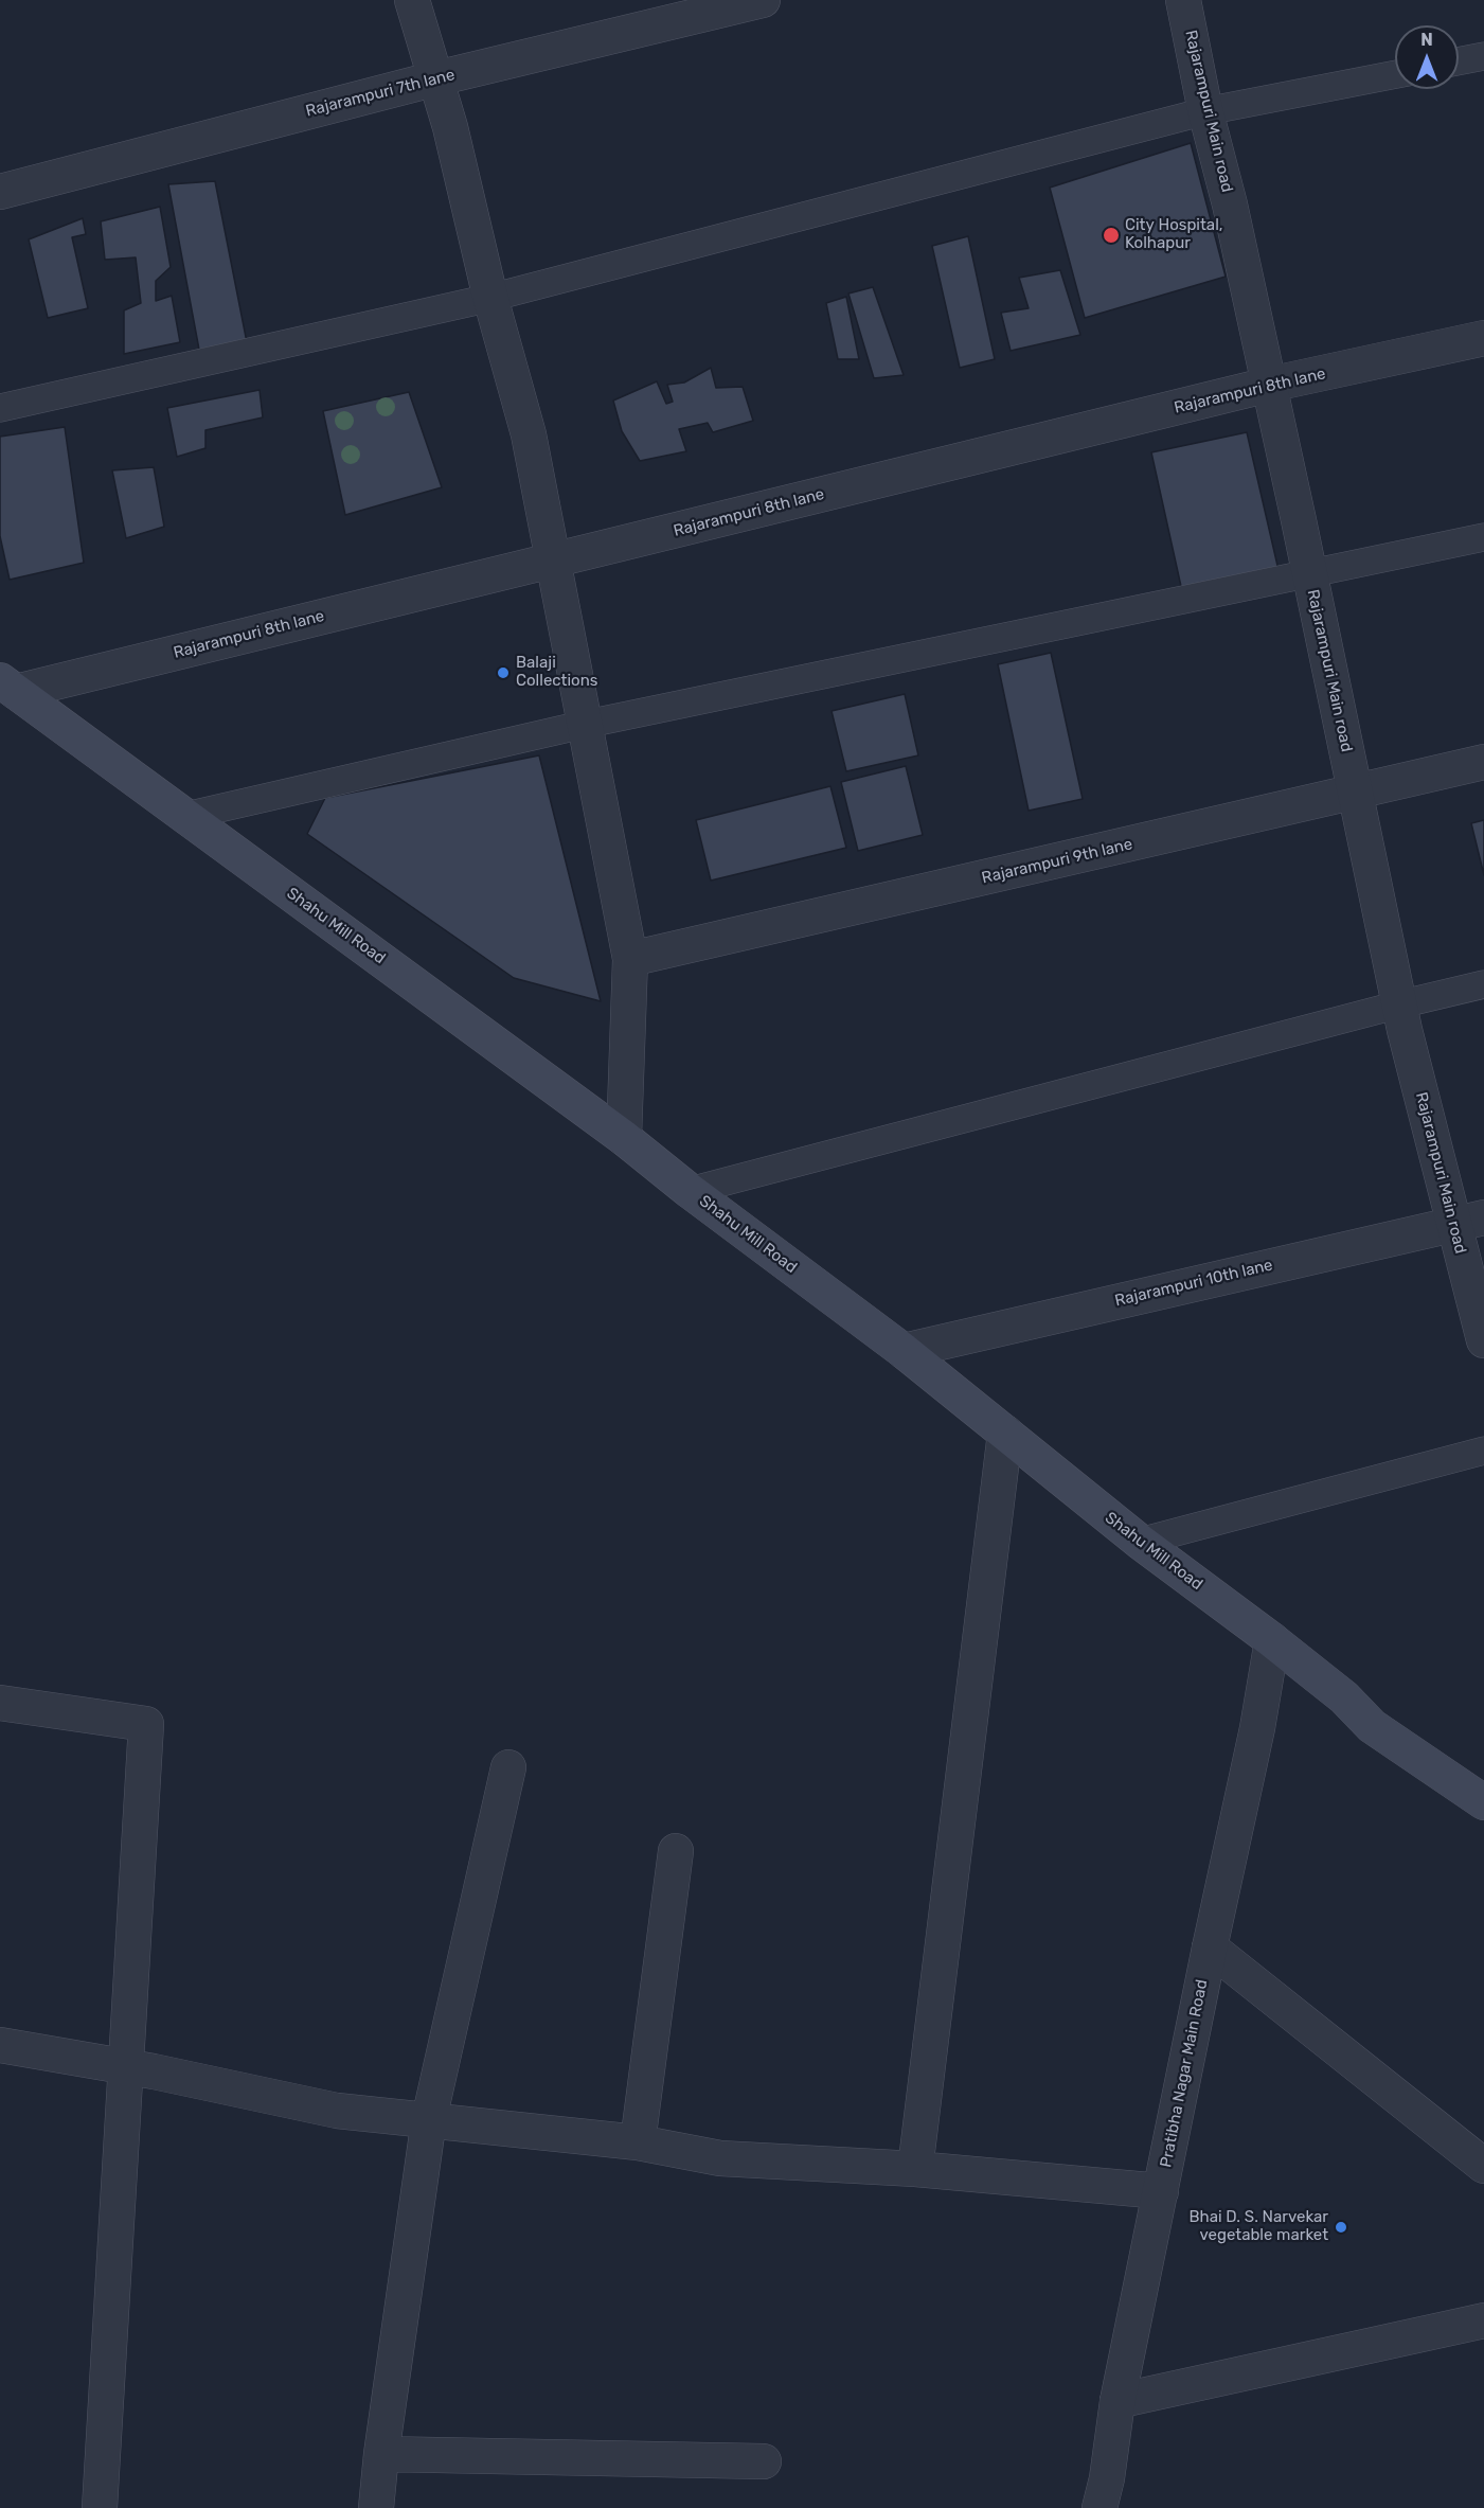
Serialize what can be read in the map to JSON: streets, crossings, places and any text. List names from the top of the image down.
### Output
{
  "streets": {
    "main road": ["Shahu Mill Road"],
    "street": [
      "Rajarampuri 7th lane",
      "Rajarampuri Main road",
      "Rajarampuri 8th lane",
      "Rajarampuri 9th lane",
      "Rajarampuri 10th lane",
      "Pratibha Nagar Main Road"
    ]
  },
  "crossings": [
    ["Rajarampuri Main road", "Rajarampuri 8th lane"],
    ["Rajarampuri Main road", "Rajarampuri 9th lane"],
    ["Rajarampuri Main road", "Rajarampuri 10th lane"],
    ["Rajarampuri 8th lane", "Shahu Mill Road"],
    ["Shahu Mill Road", "Rajarampuri 10th lane"],
    ["Shahu Mill Road", "Pratibha Nagar Main Road"]
  ],
  "places": ["City Hospital, Kolhapur", "Balaji Collections", "Bhai D. S. Narvekar vegetable market"],
  "north": "top"
}
